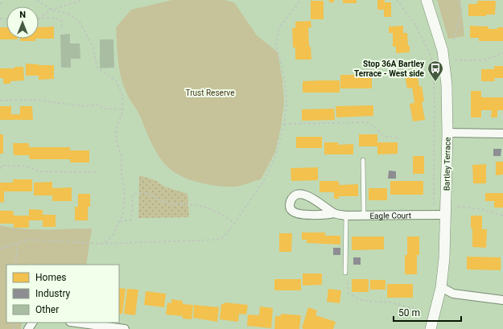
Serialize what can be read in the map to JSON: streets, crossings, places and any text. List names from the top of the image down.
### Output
{
  "streets": {
    "street": ["Bartley Terrace", "Eagle Court"]
  },
  "crossings": [
    ["Bartley Terrace", "Eagle Court"]
  ],
  "parks": ["Trust Reserve"],
  "places": {
    "bus stop": ["Stop 36A Bartley Terrace - West side"]
  },
  "legend": ["Homes", "Industry", "Other"],
  "scale_bar": "50 m",
  "north": "top"
}
